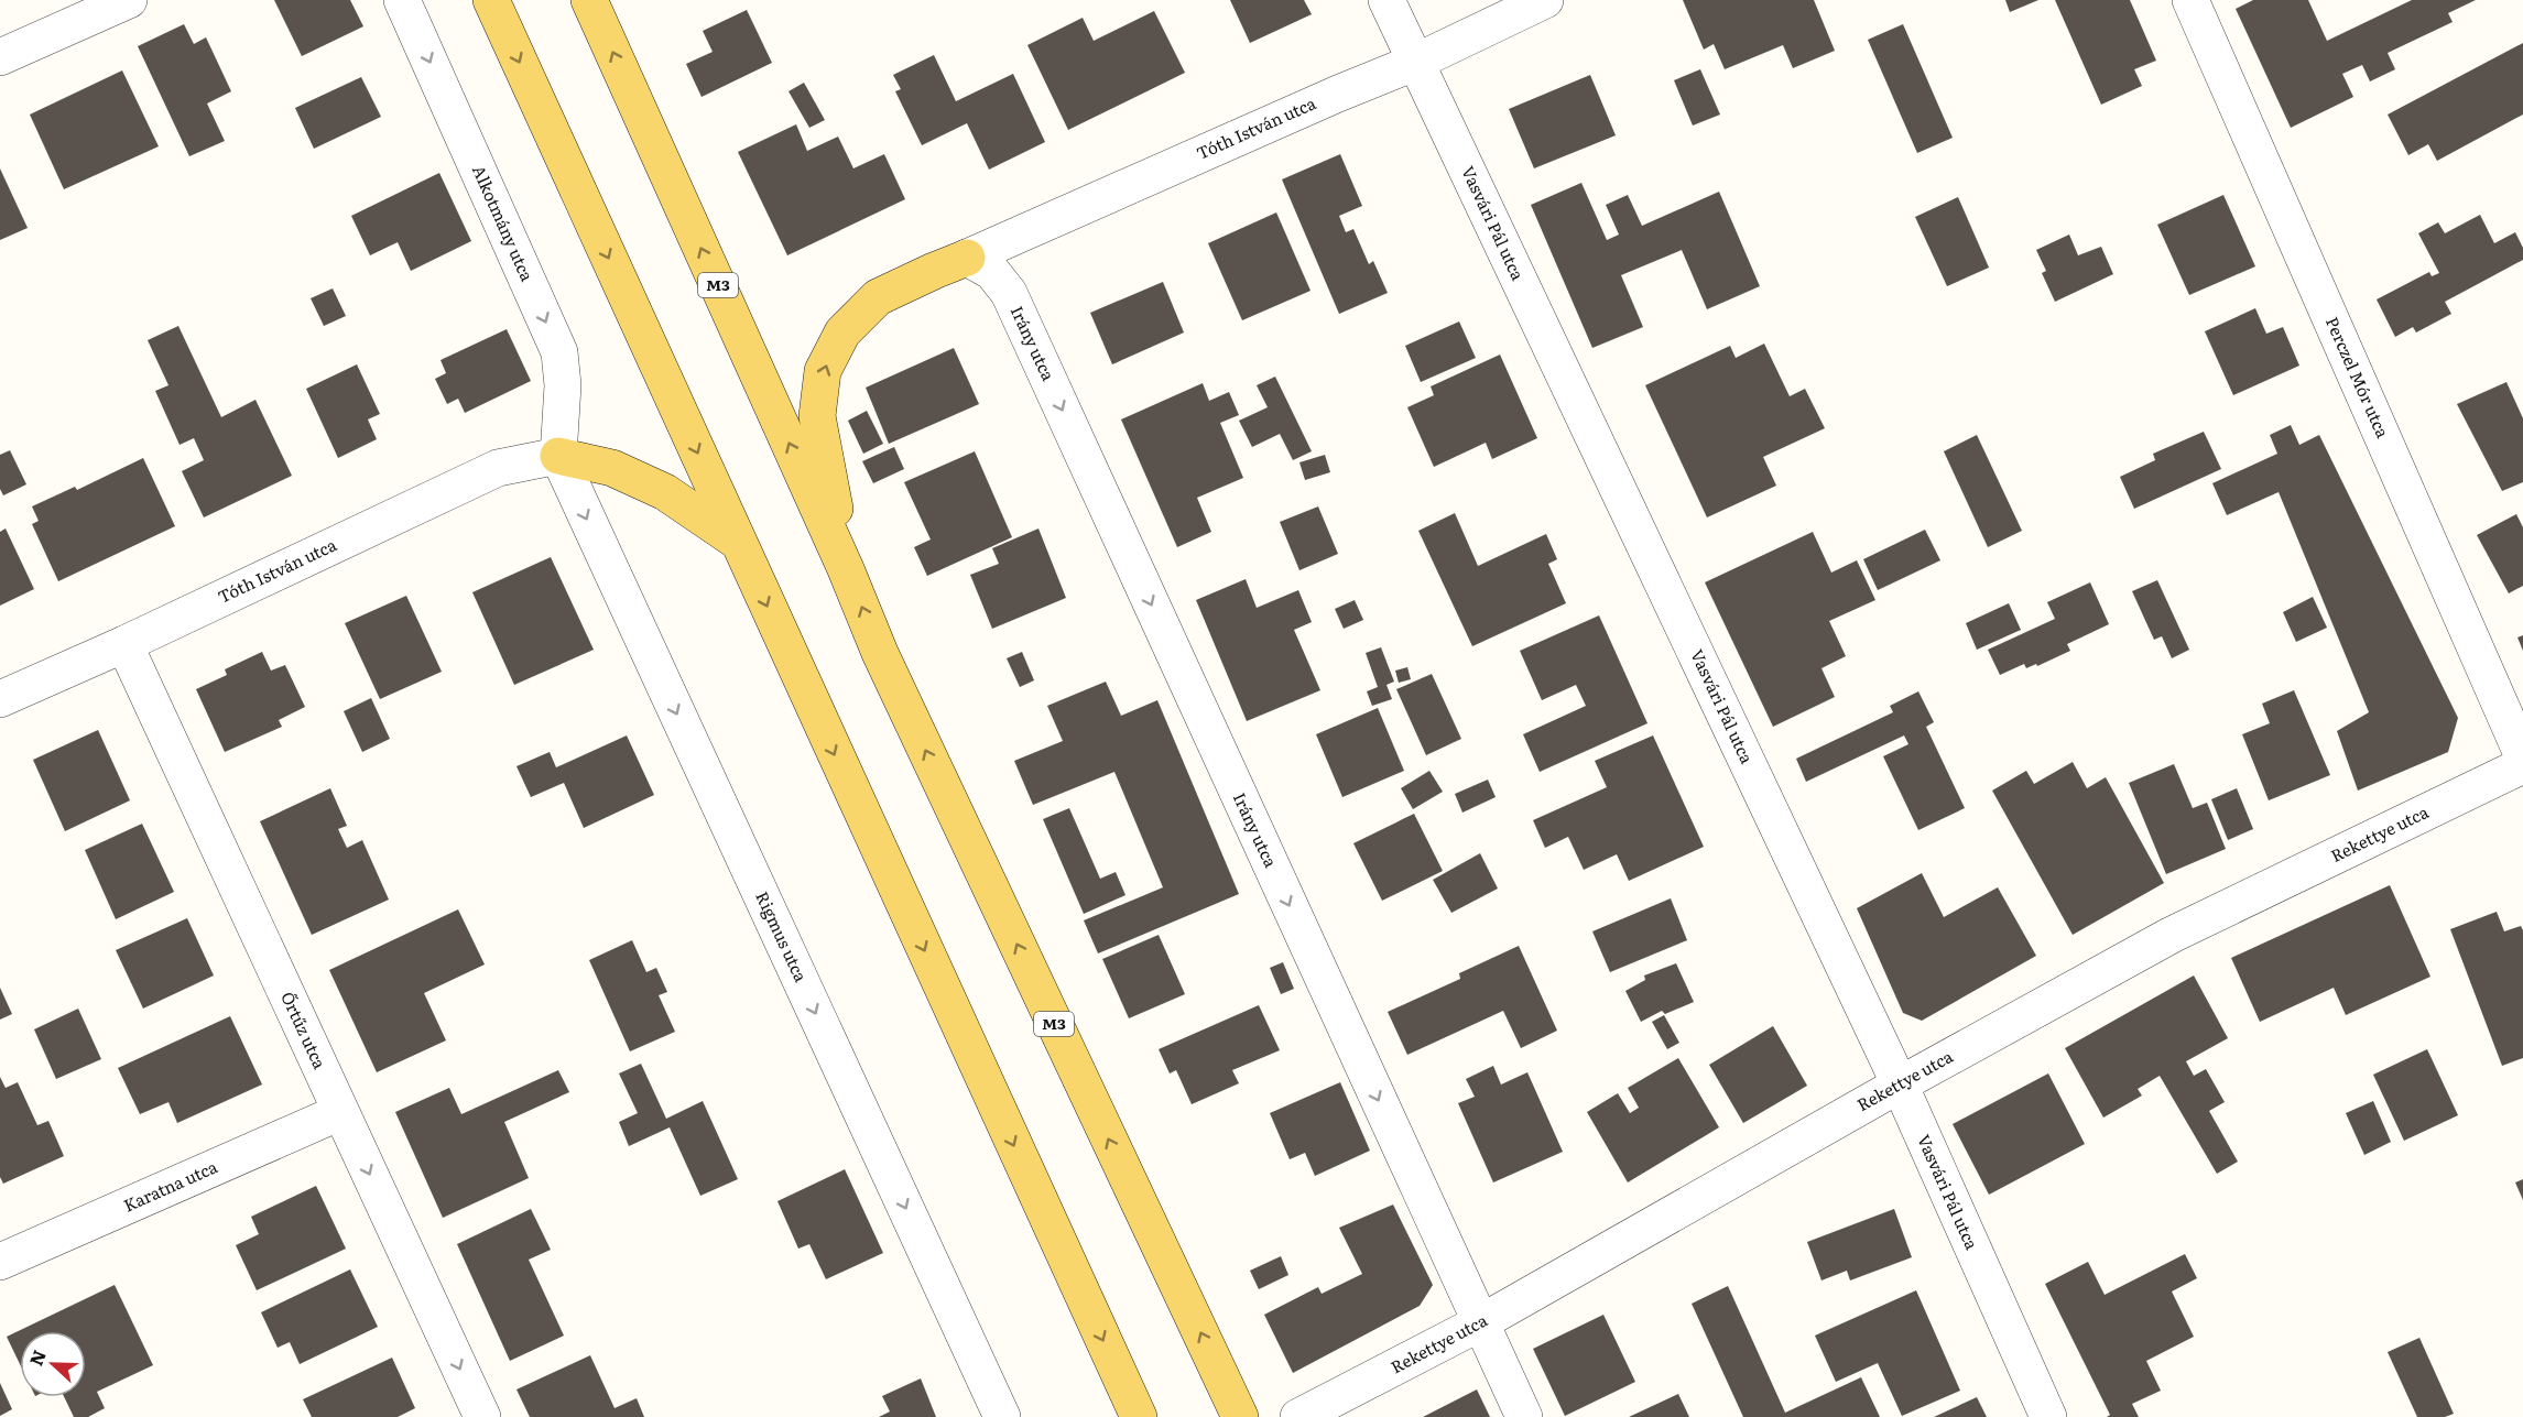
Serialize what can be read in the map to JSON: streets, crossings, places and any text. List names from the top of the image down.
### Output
{
  "streets": {
    "main road": ["M3"],
    "street": [
      "Tóth István utca",
      "Alkotmány utca",
      "Vasvári Pál utca",
      "Irány utca",
      "Perczel Mór utca",
      "Rekettye utca",
      "Rigmus utca",
      "Őrtűz utca",
      "Karatna utca"
    ]
  },
  "crossings": [
    ["Tóth István utca", "Alkotmány utca"],
    ["Tóth István utca", "Vasvári Pál utca"],
    ["Tóth István utca", "Irány utca"],
    ["Tóth István utca", "Rigmus utca"],
    ["Tóth István utca", "Őrtűz utca"],
    ["Alkotmány utca", "Rigmus utca"],
    ["Vasvári Pál utca", "Rekettye utca"],
    ["Irány utca", "Rekettye utca"],
    ["Őrtűz utca", "Karatna utca"]
  ],
  "one_way": [
    "Alkotmány utca",
    "Irány utca",
    "Rigmus utca",
    "Őrtűz utca"
  ],
  "north": "left"
}
